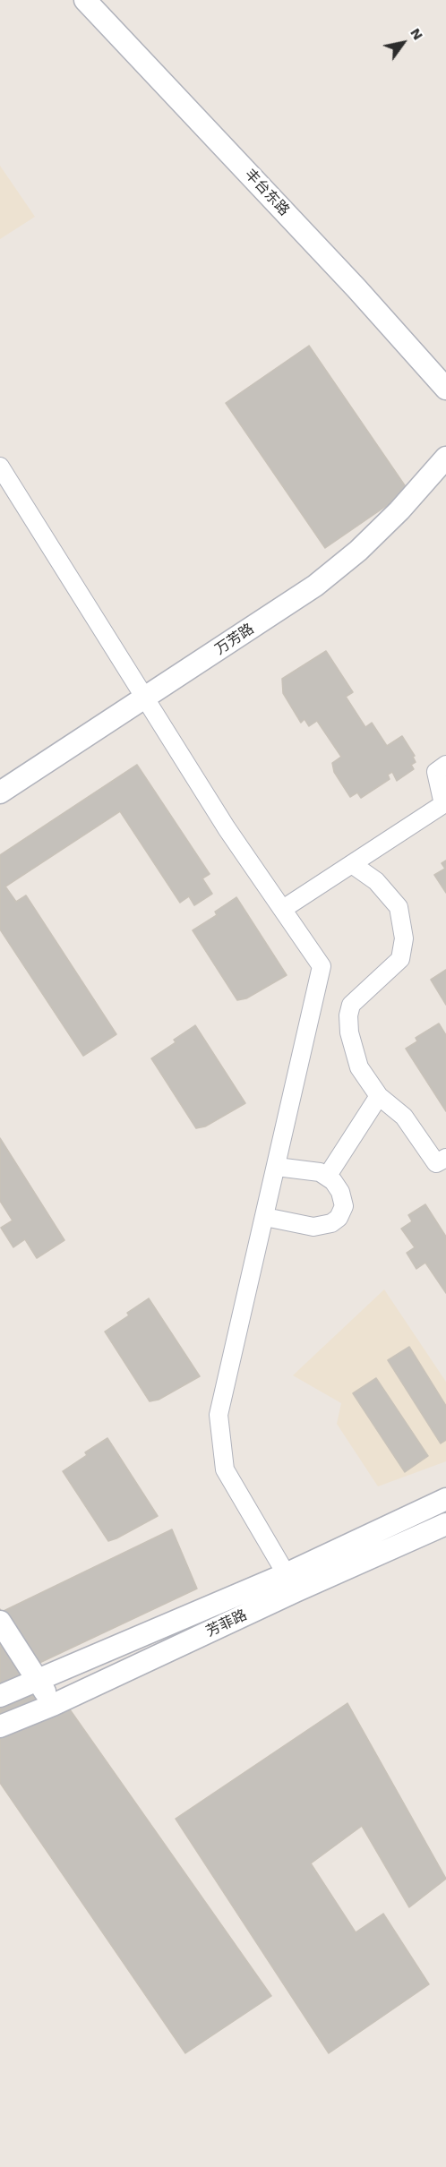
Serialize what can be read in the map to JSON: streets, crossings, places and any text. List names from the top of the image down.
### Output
{
  "streets": {
    "street": ["丰台东路", "万芳路", "芳菲路"]
  },
  "north": "top right"
}
